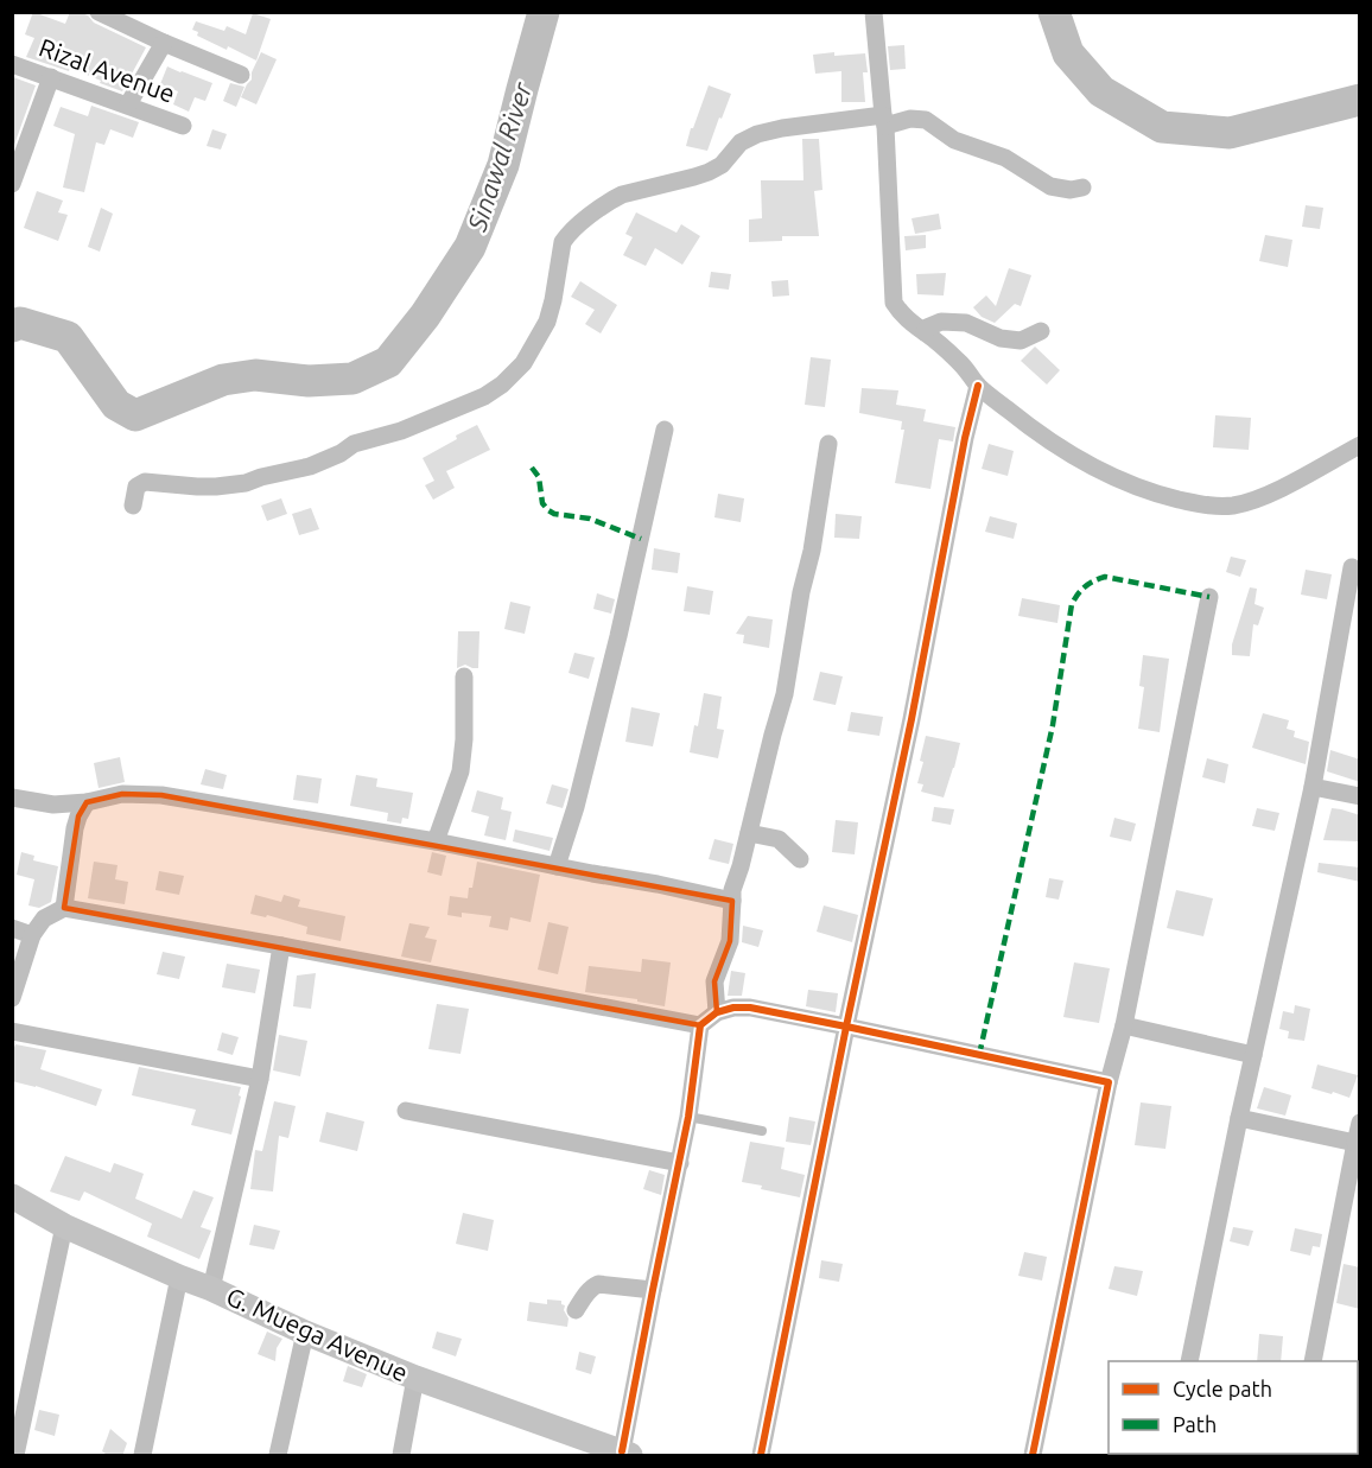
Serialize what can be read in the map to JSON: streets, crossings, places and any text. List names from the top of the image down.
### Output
{
  "streets": {
    "street": ["Rizal Avenue", "G. Muega Avenue"]
  },
  "water": ["Sinawal River"],
  "legend": ["Cycle path", "Path"]
}
